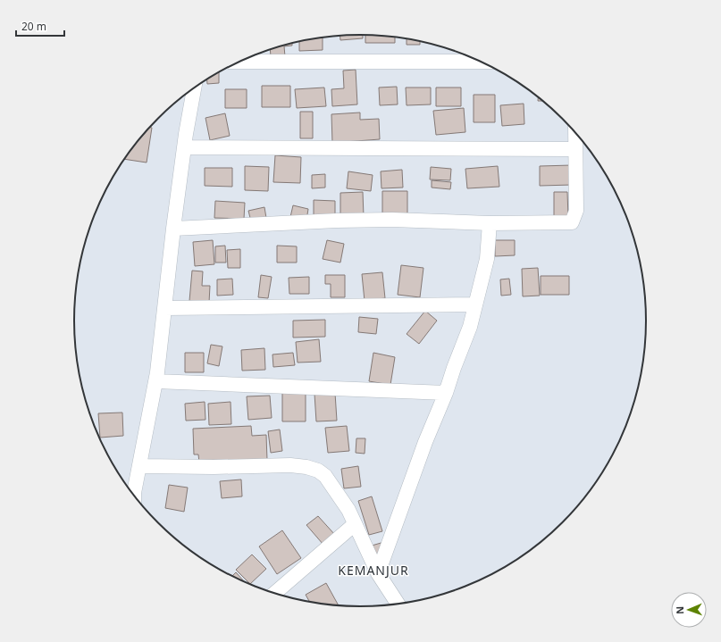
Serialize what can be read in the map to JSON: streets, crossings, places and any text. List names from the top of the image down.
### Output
{
  "districts": ["KEMANJUR"],
  "scale_bar": "20 m",
  "north": "left"
}
